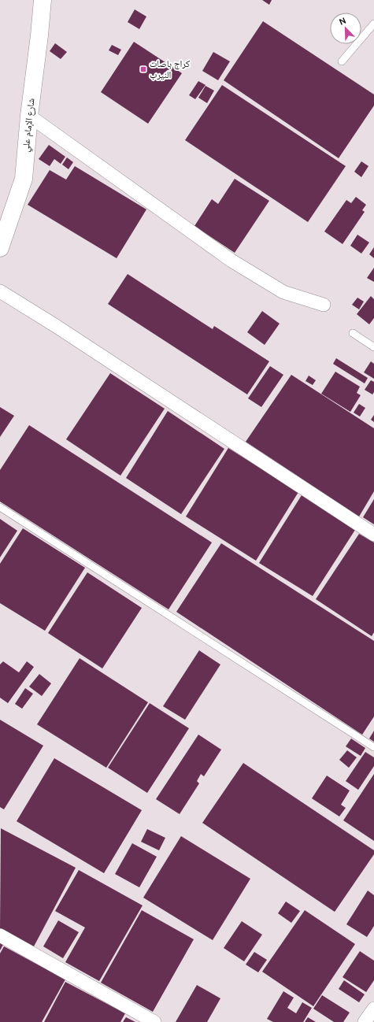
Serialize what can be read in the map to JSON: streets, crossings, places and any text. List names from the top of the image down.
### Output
{
  "streets": {
    "street": ["شارع الإمام علي"]
  },
  "places": {
    "transit": ["كراج باصات النيرب"]
  },
  "north": "top left"
}
